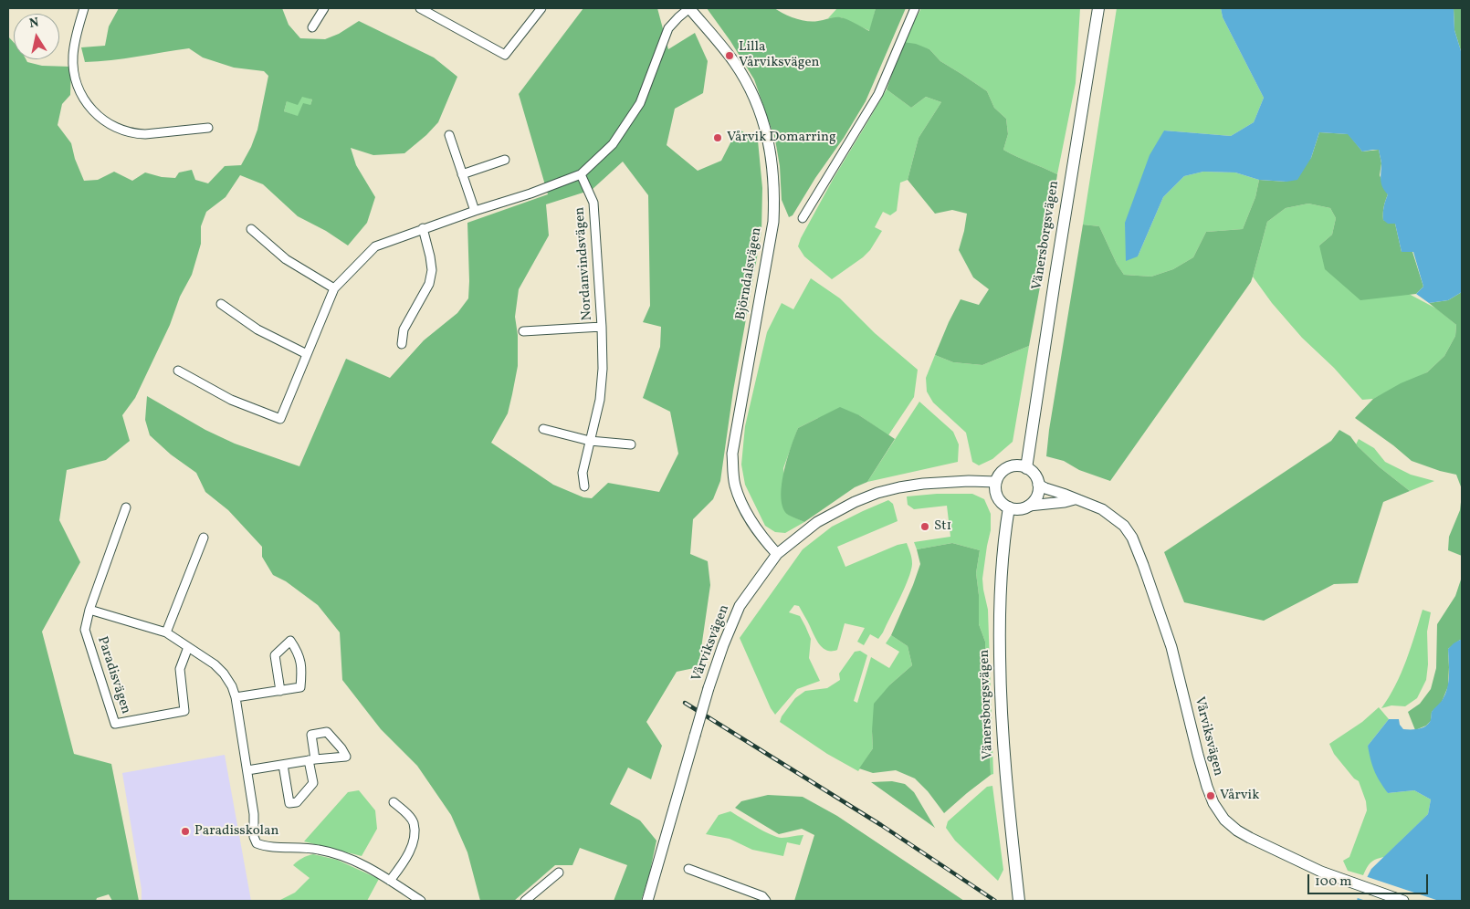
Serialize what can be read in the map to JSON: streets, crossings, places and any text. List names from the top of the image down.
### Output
{
  "streets": {
    "main road": ["Vänersborgsvägen"],
    "street": [
      "Nordanvindsvägen",
      "Björndalsvägen",
      "Vårviksvägen",
      "Paradisvägen"
    ]
  },
  "crossings": [
    ["Vänersborgsvägen", "Vårviksvägen"],
    ["Björndalsvägen", "Vårviksvägen"]
  ],
  "places": [
    "Lilla Vårviksvägen",
    "Vårvik Domarring",
    "St1",
    "Vårvik",
    "Paradisskolan"
  ],
  "scale_bar": "100 m",
  "north": "top"
}
